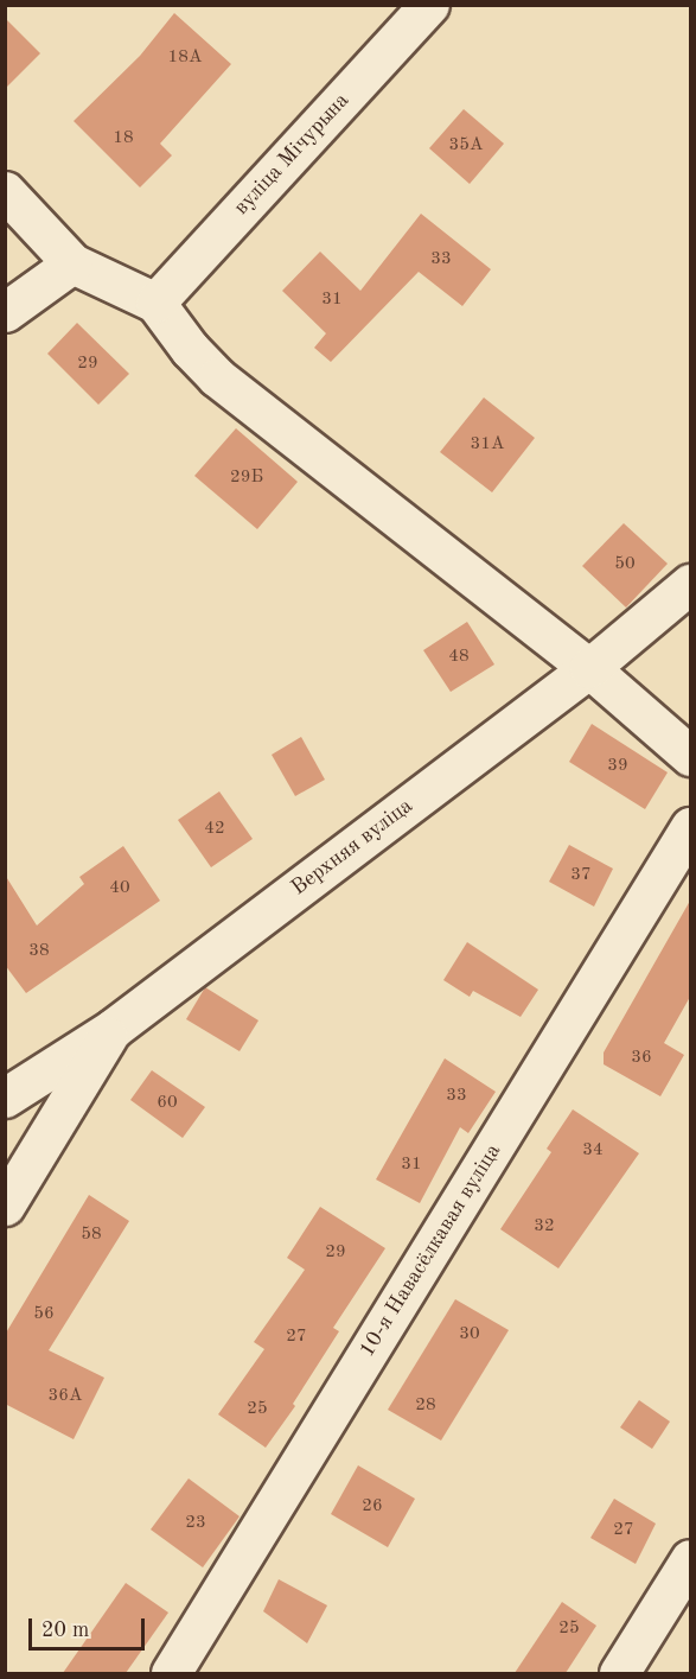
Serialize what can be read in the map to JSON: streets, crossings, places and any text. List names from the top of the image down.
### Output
{
  "streets": {
    "street": ["вуліца Мічурына", "Верхняя вуліца", "10-я Навасёлкавая вуліца"]
  },
  "house_numbers": [
    "18А",
    "18",
    "35А",
    "33",
    "31",
    "29",
    "31А",
    "29Б",
    "50",
    "48",
    "39",
    "42",
    "37",
    "40",
    "38",
    "36",
    "33",
    "60",
    "34",
    "31",
    "32",
    "58",
    "29",
    "56",
    "30",
    "27",
    "36А",
    "28",
    "25",
    "26",
    "23",
    "27",
    "25"
  ],
  "scale_bar": "20 m"
}
